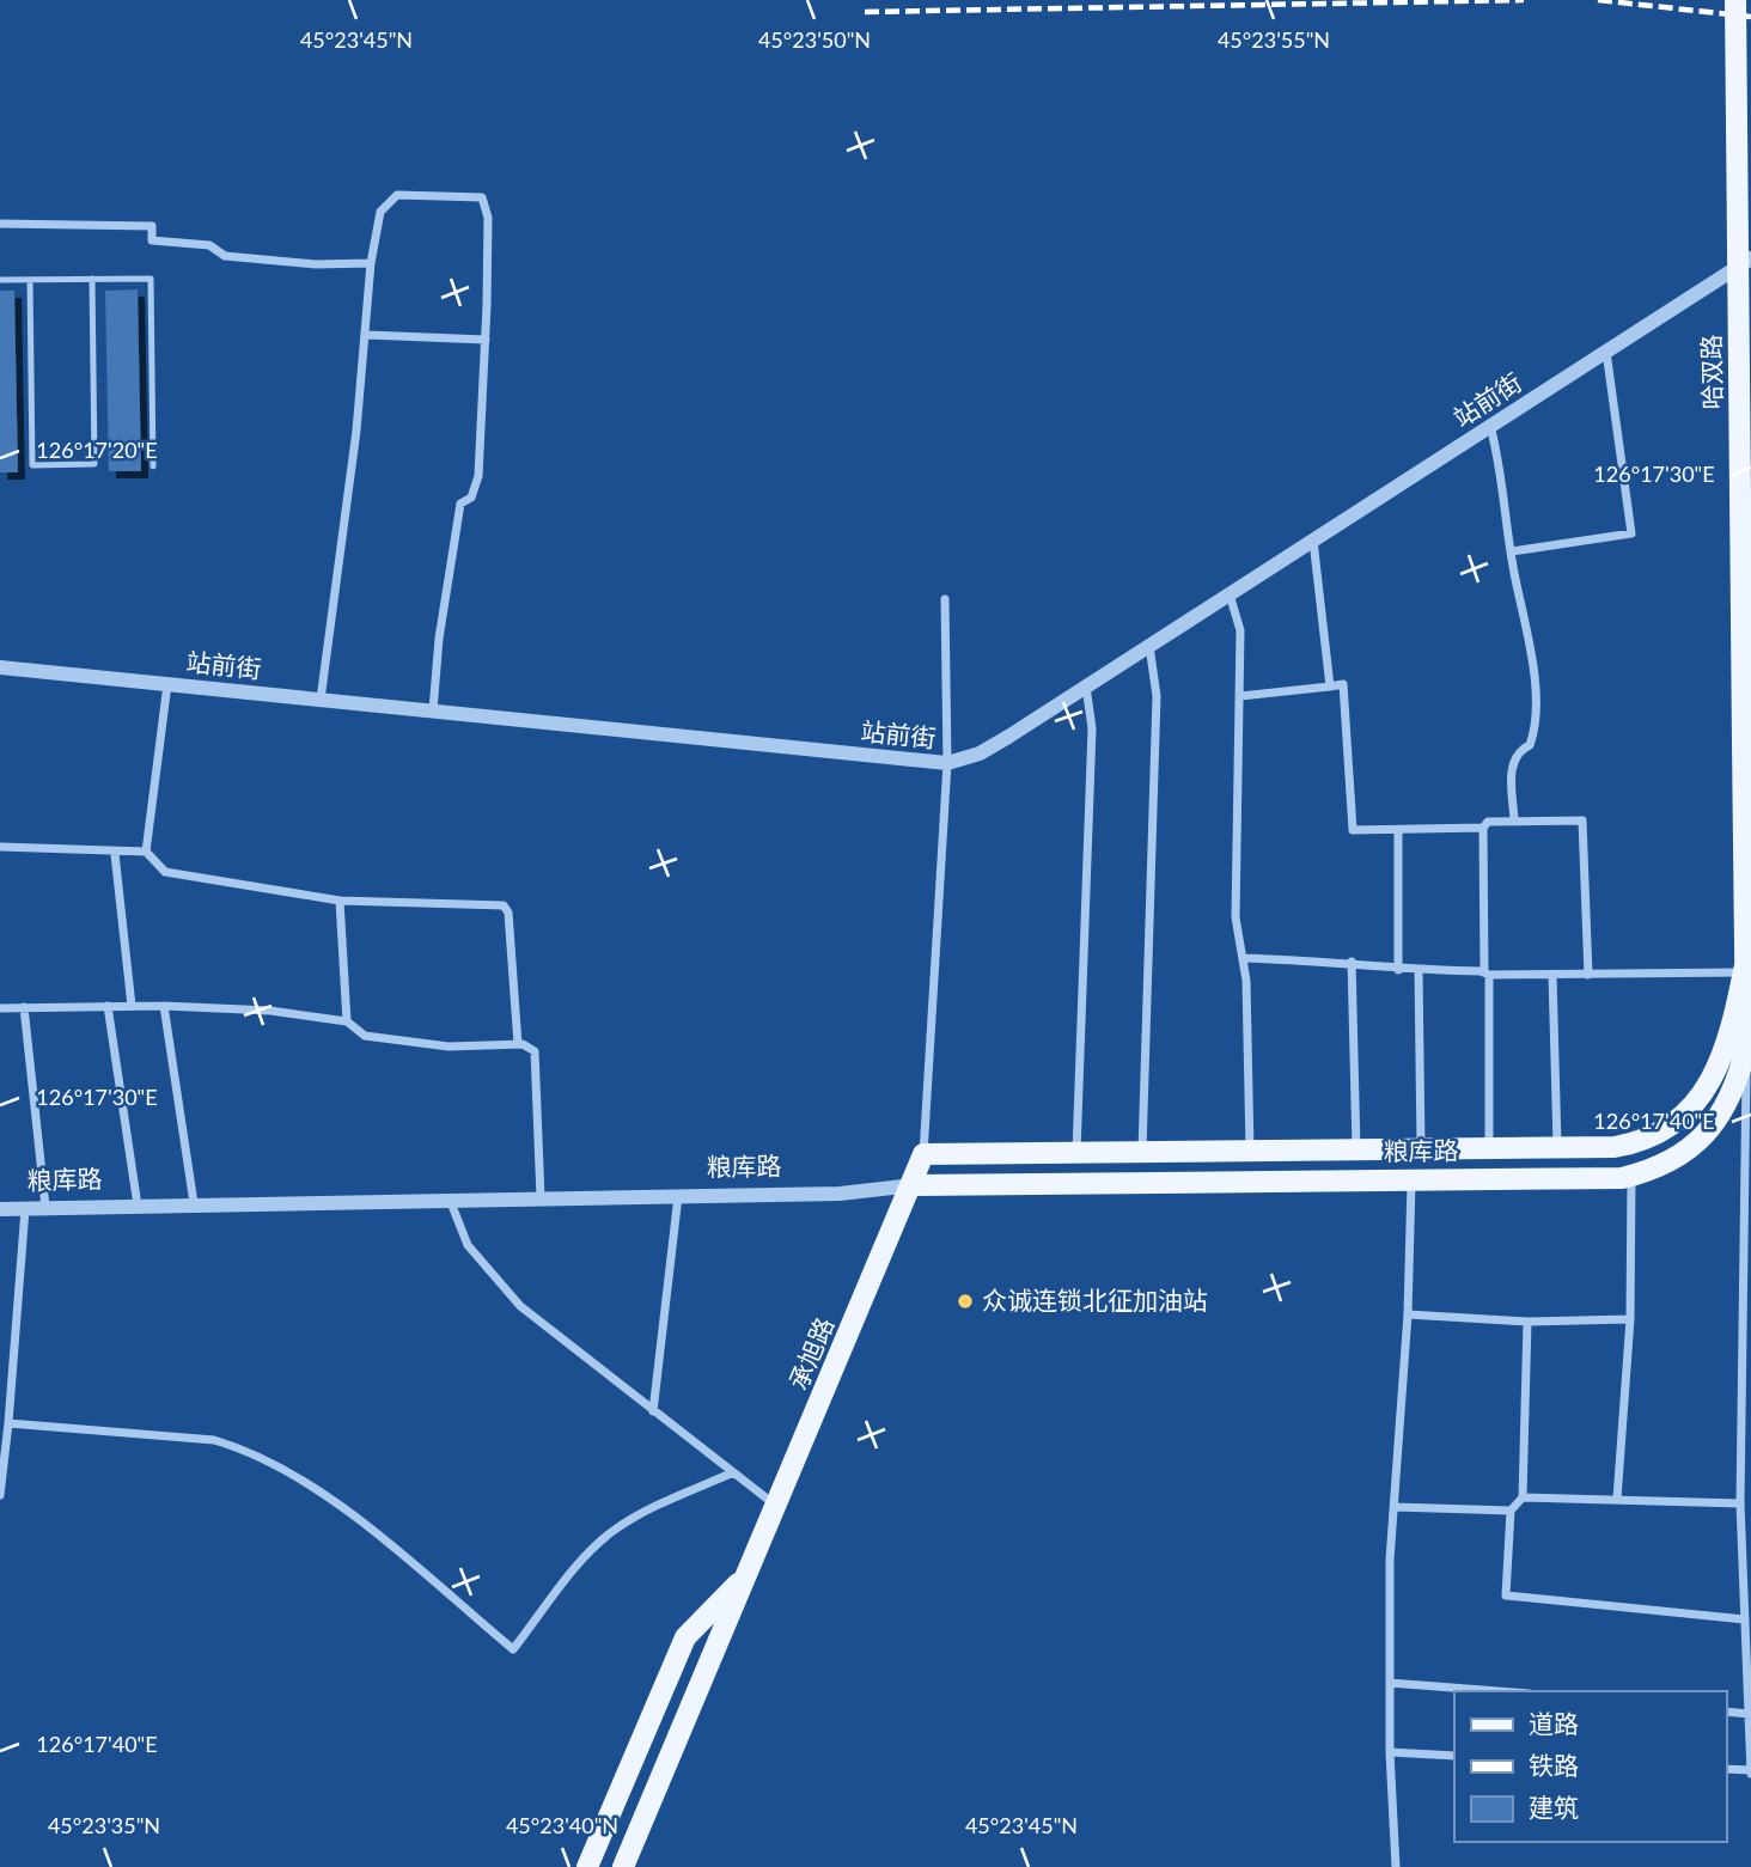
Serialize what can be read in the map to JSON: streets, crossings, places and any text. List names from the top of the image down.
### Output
{
  "streets": {
    "main road": ["哈双路", "粮库路", "承旭路"],
    "street": ["站前街"]
  },
  "crossings": [
    ["哈双路", "粮库路"],
    ["粮库路", "承旭路"]
  ],
  "places": ["众诚连锁北征加油站"],
  "legend": ["道路", "铁路", "建筑"],
  "coordinates": [
    "45°23'45\"N",
    "45°23'50\"N",
    "45°23'55\"N",
    "126°17'20\"E",
    "126°17'30\"E",
    "126°17'40\"E",
    "45°23'35\"N",
    "45°23'40\"N"
  ]
}
